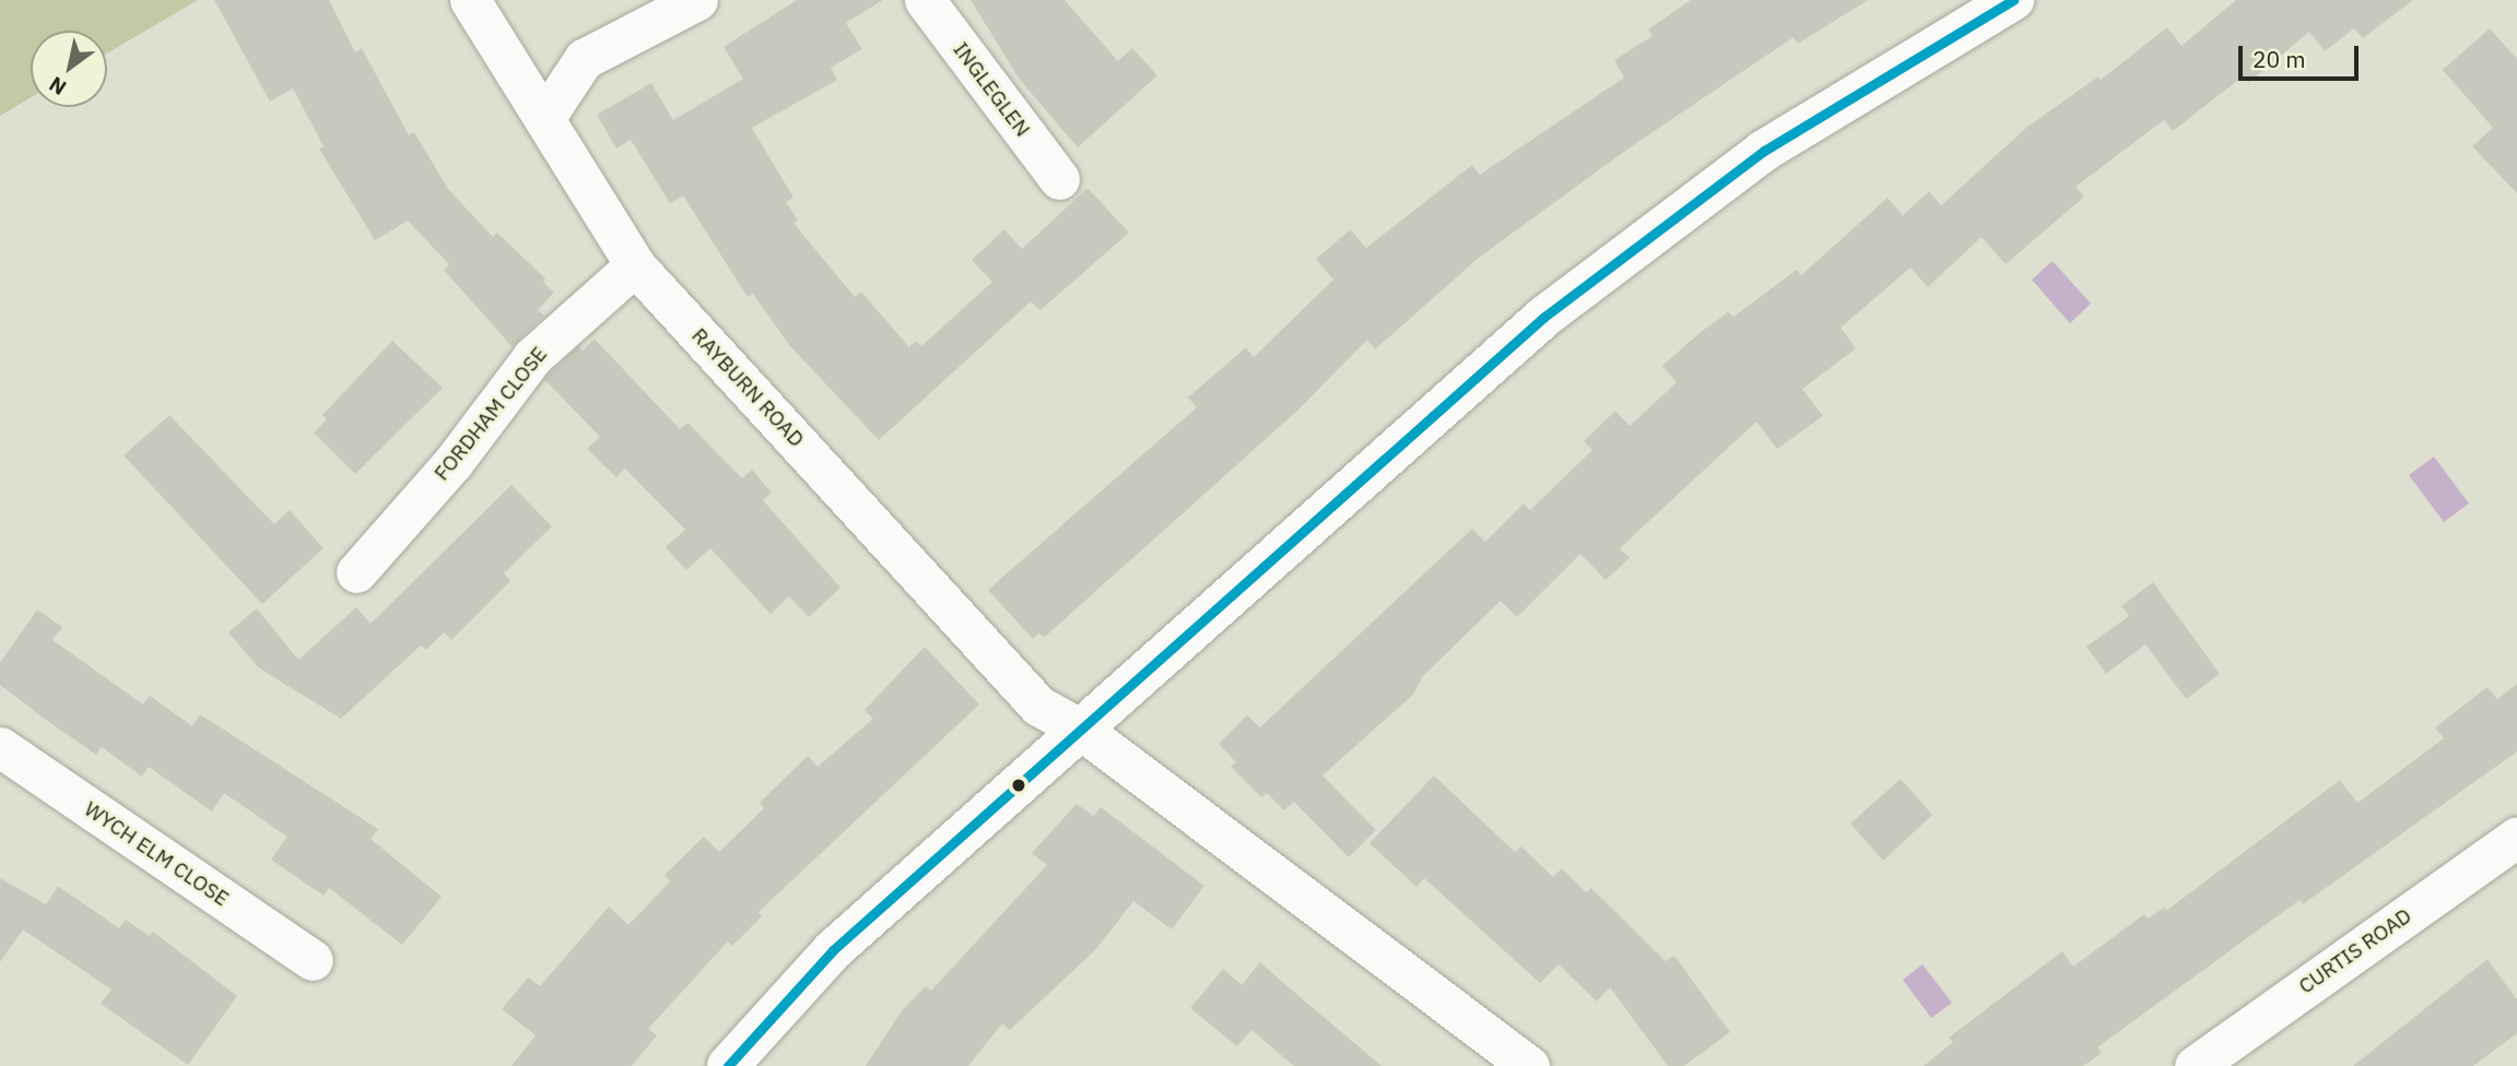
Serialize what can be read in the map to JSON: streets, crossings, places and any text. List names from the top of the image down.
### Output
{
  "streets": {
    "street": [
      "INGLEGLEN",
      "RAYBURN ROAD",
      "FORDHAM CLOSE",
      "WYCH ELM CLOSE",
      "CURTIS ROAD"
    ]
  },
  "crossings": [
    ["RAYBURN ROAD", "FORDHAM CLOSE"]
  ],
  "scale_bar": "20 m",
  "north": "bottom left"
}
